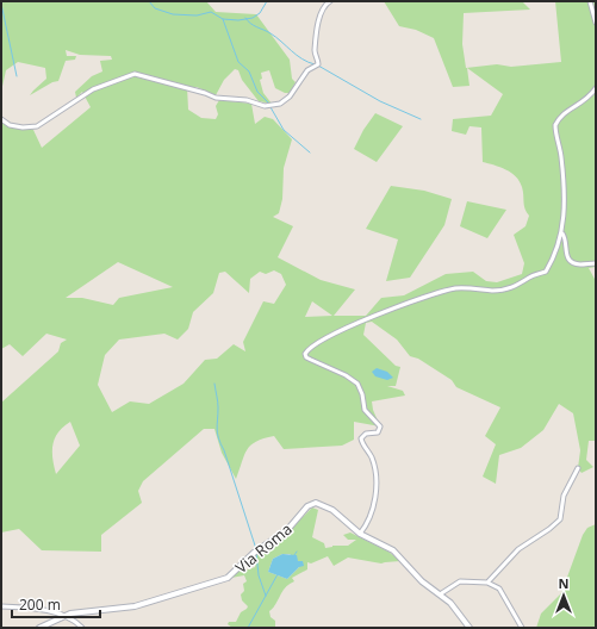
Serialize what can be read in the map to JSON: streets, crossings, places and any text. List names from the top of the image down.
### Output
{
  "streets": {
    "main road": ["Via Roma"]
  },
  "scale_bar": "200 m",
  "north": "top"
}
